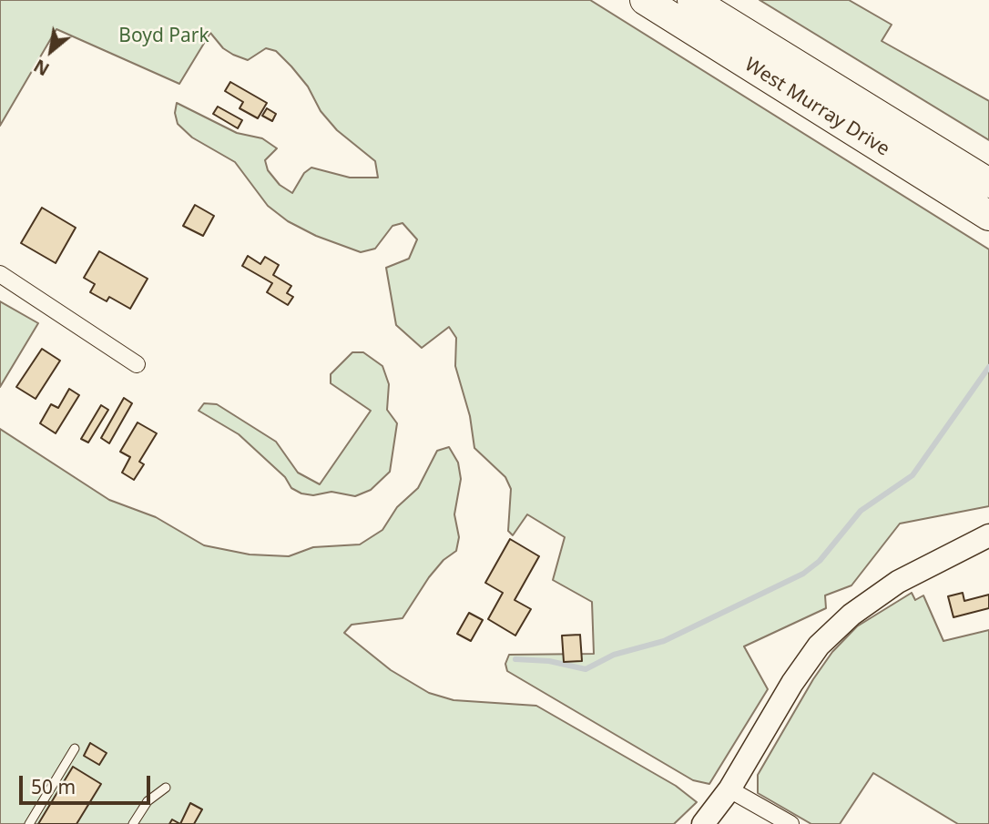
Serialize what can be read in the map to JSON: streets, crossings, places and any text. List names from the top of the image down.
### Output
{
  "streets": {
    "highway": ["West Murray Drive"]
  },
  "parks": ["Boyd Park"],
  "scale_bar": "50 m",
  "north": "bottom left"
}
